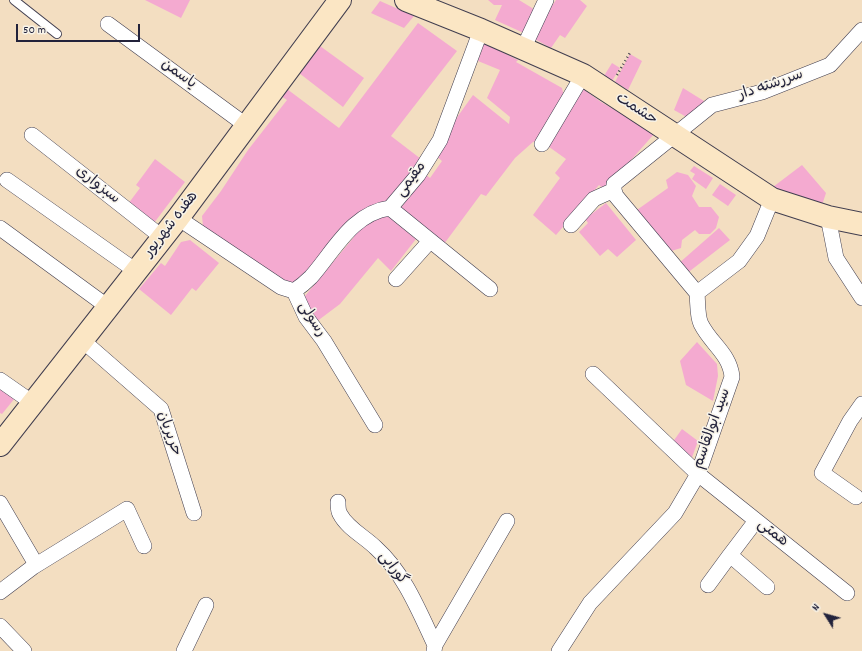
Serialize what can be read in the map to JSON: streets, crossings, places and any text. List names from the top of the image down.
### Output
{
  "streets": {
    "main road": ["حشمت", "هفده شهریور"],
    "street": [
      "یاسمن",
      "سررشته دار",
      "مقیمی",
      "سبزواری",
      "رسولی",
      "سید ابوالقاسم",
      "حریریان",
      "همتی",
      "گورابی"
    ]
  },
  "crossings": [
    ["یاسمن", "هفده شهریور"],
    ["سررشته دار", "حشمت"],
    ["حشمت", "مقیمی"],
    ["مقیمی", "رسولی"],
    ["سبزواری", "هفده شهریور"],
    ["هفده شهریور", "رسولی"],
    ["هفده شهریور", "حریریان"],
    ["سید ابوالقاسم", "همتی"]
  ],
  "scale_bar": "50 m",
  "north": "top left"
}
